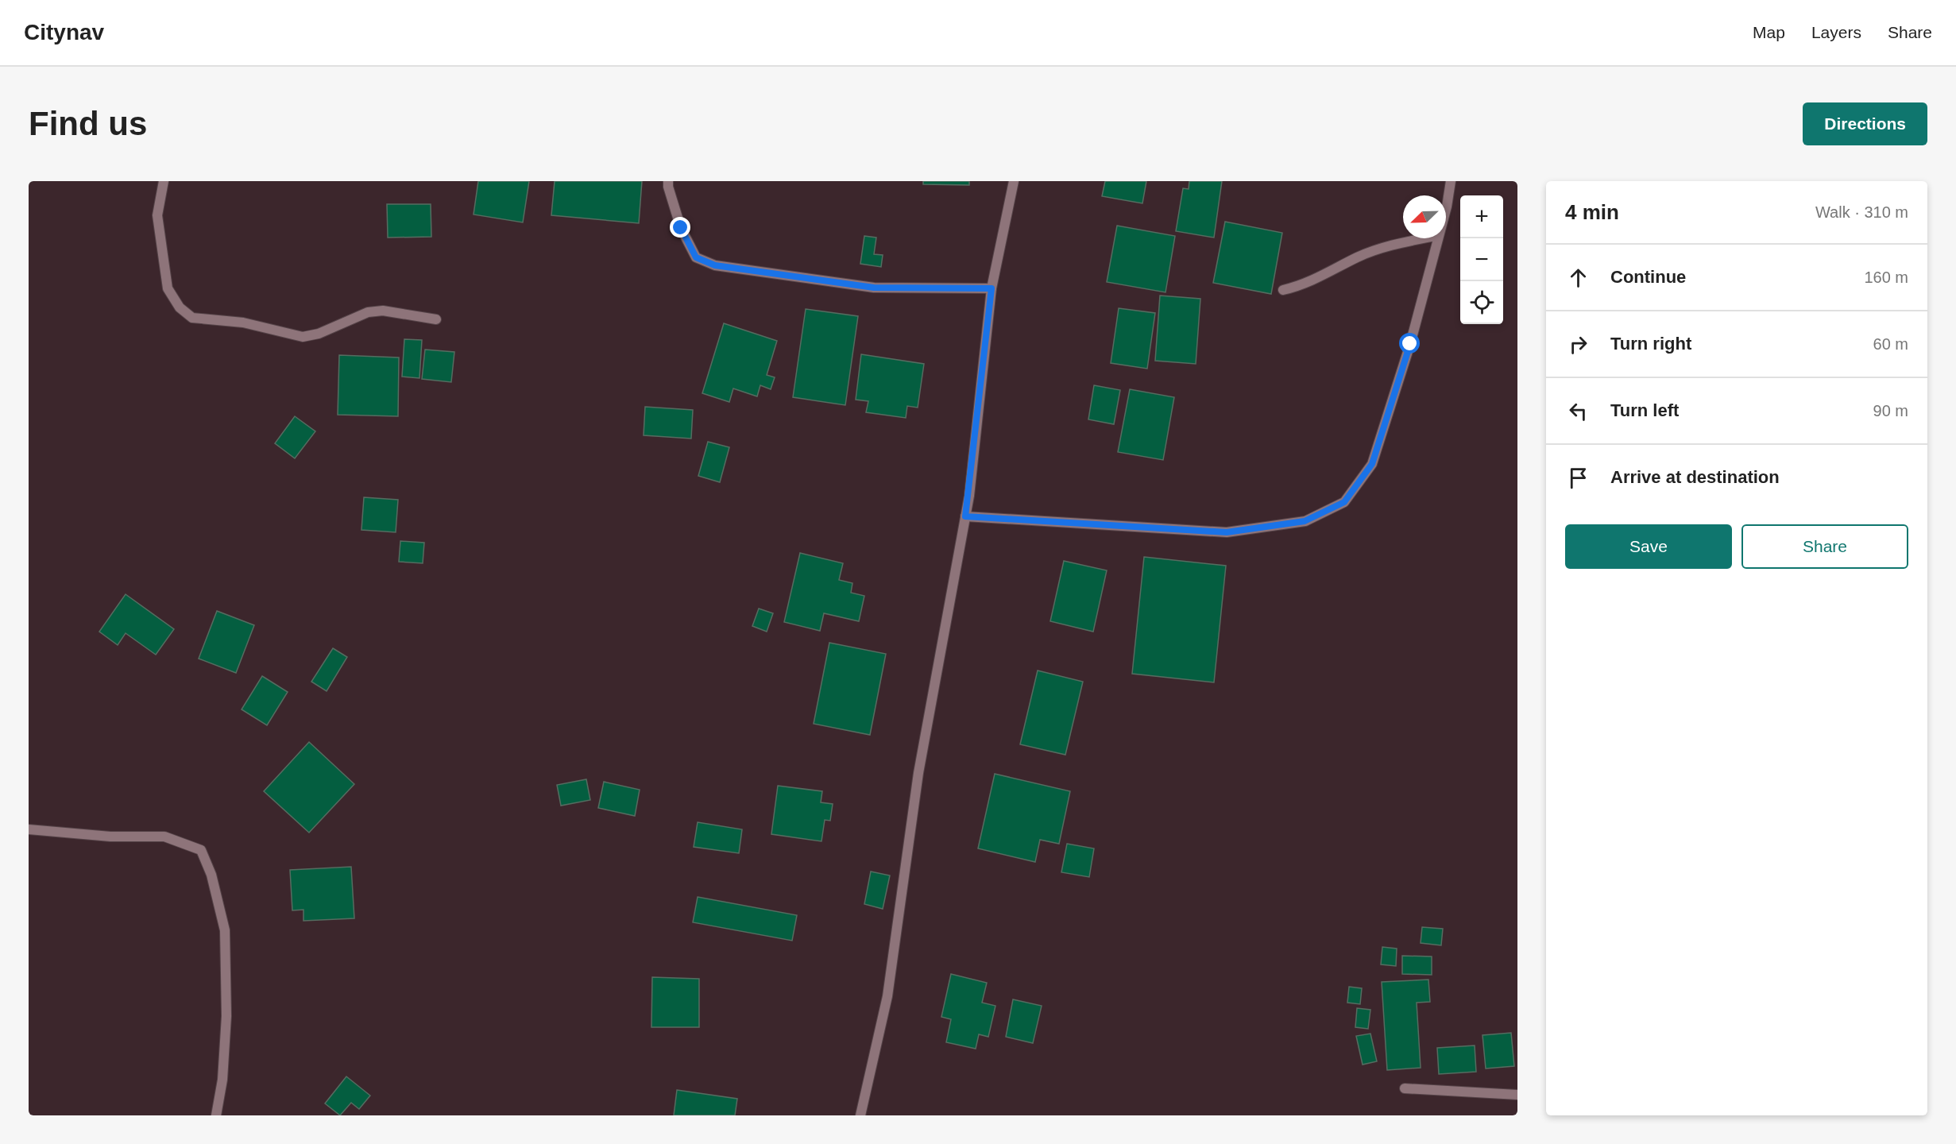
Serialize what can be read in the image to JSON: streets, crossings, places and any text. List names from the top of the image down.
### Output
{
  "north": "bottom left",
  "page": {
    "header": "Citynav",
    "nav": ["Map", "Layers", "Share"],
    "buttons": [
      "Directions",
      ["Save", "Share"]
    ],
    "title": "Find us",
    "heading": ["4 min", "Walk · 310 m"],
    "map_buttons": ["+", "−"],
    "list": [
      ["Continue", "160 m"],
      ["Turn right", "60 m"],
      ["Turn left", "90 m"],
      "Arrive at destination"
    ]
  }
}
